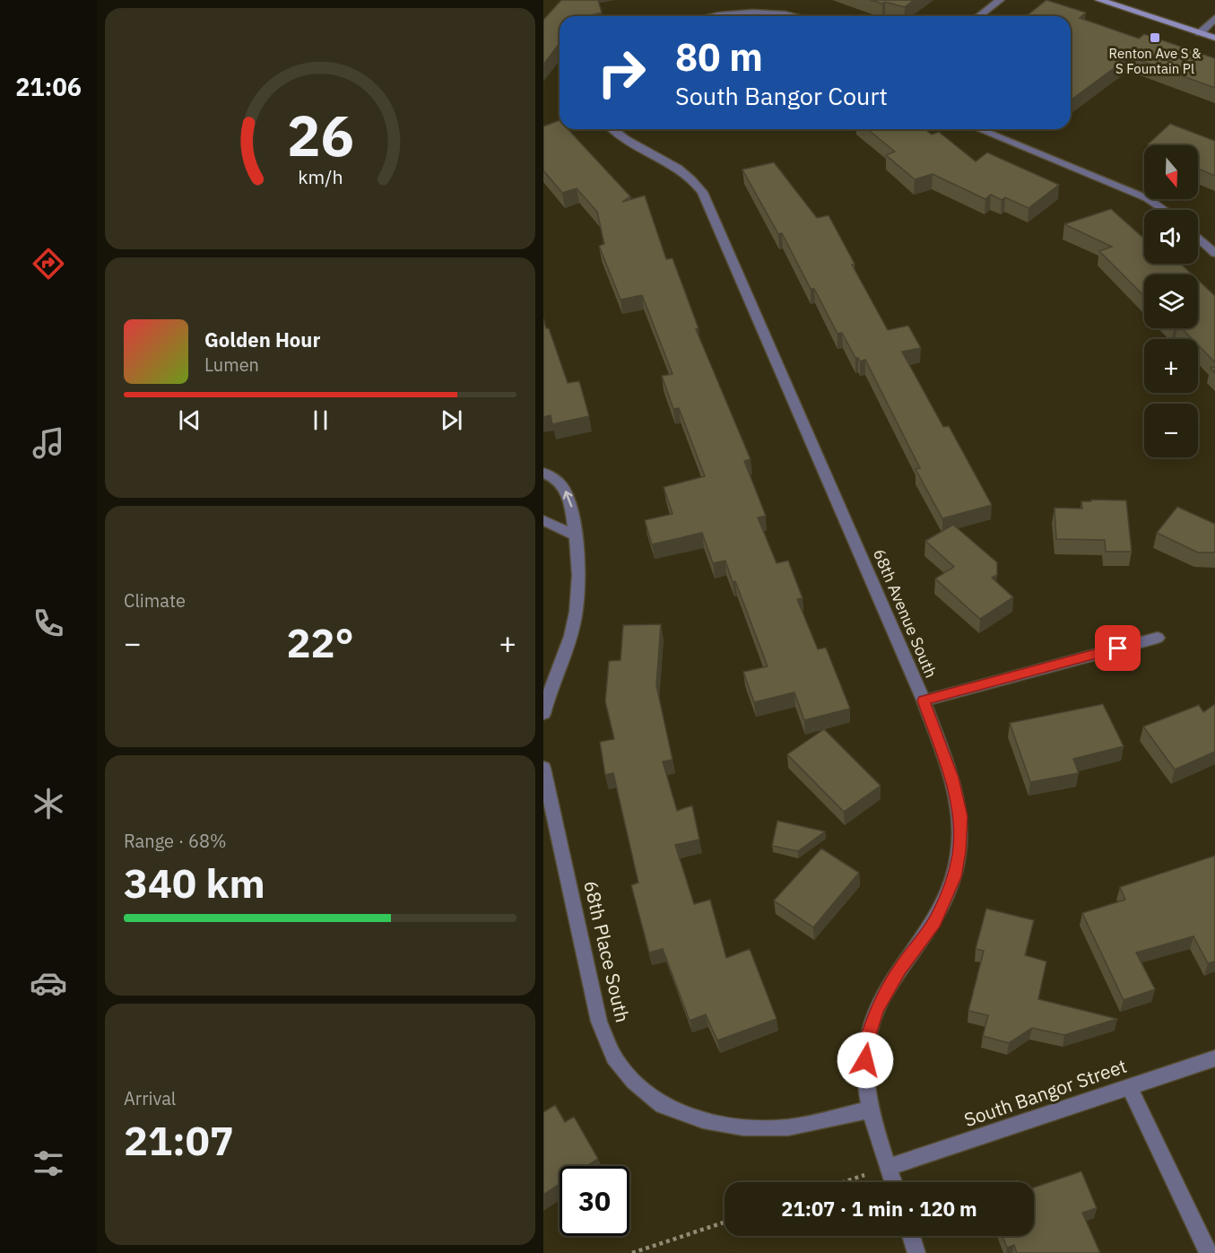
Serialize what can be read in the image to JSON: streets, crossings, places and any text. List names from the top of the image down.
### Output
{
  "streets": {
    "street": ["68th Avenue South", "68th Place South", "South Bangor Street"]
  },
  "crossings": [
    ["68th Avenue South", "68th Place South"],
    ["68th Avenue South", "South Bangor Street"]
  ],
  "places": {
    "transit": ["Renton Ave S & S Fountain Pl"]
  },
  "north": "bottom",
  "page": {
    "tabs": "21:06",
    "turn": ["80 m", "South Bangor Court"],
    "map_buttons": ["+", "−"],
    "song": ["Golden Hour", "Lumen"],
    "tile": [
      "Climate",
      ["Range · 68%", "340 km"],
      ["Arrival", "21:07"]
    ],
    "heat": ["−", "22°", "+"],
    "limit": "30",
    "trip": "21:07 · 1 min · 120 m",
    "gauge": ["26", "km/h"]
  }
}
